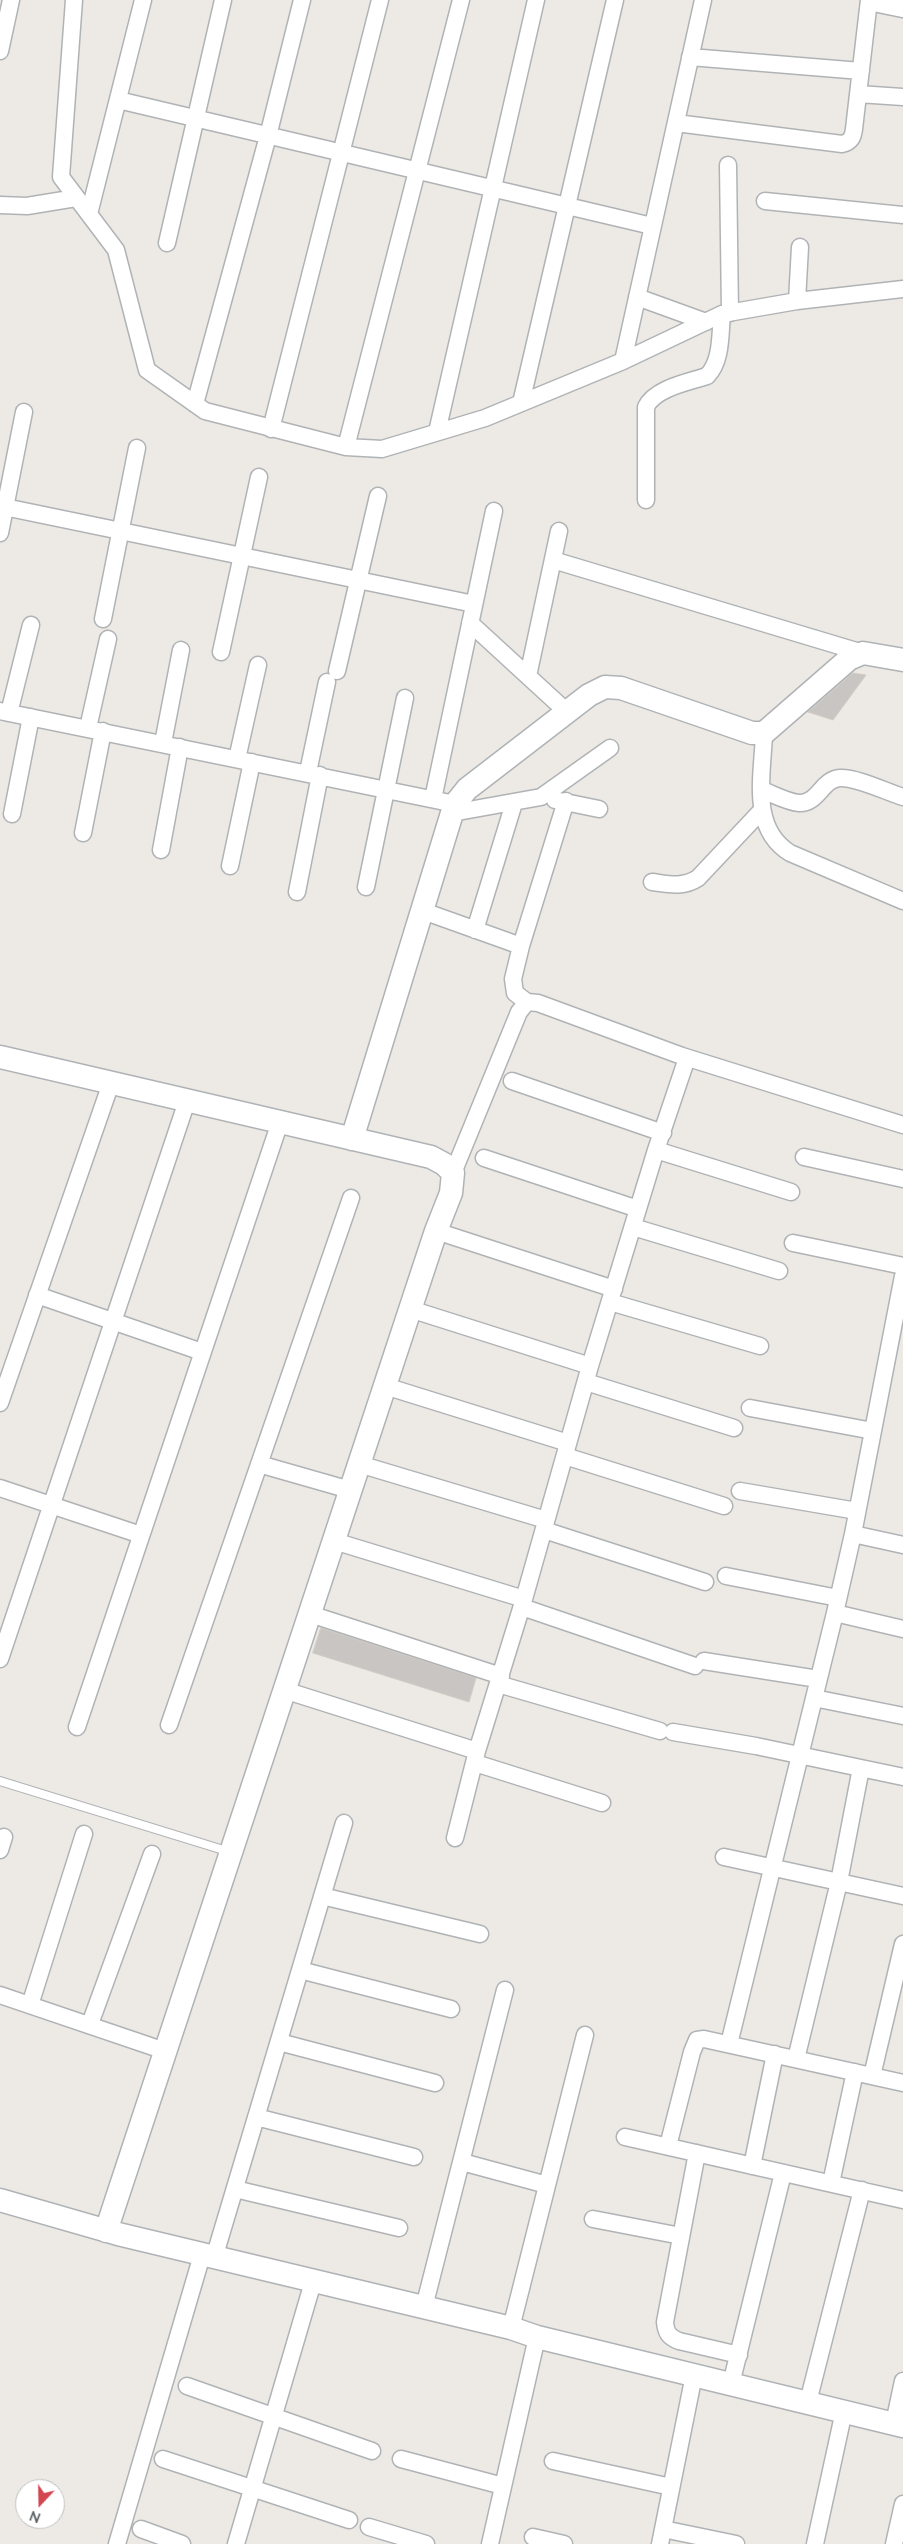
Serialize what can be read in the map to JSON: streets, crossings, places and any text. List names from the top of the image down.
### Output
{
  "north": "bottom"
}
